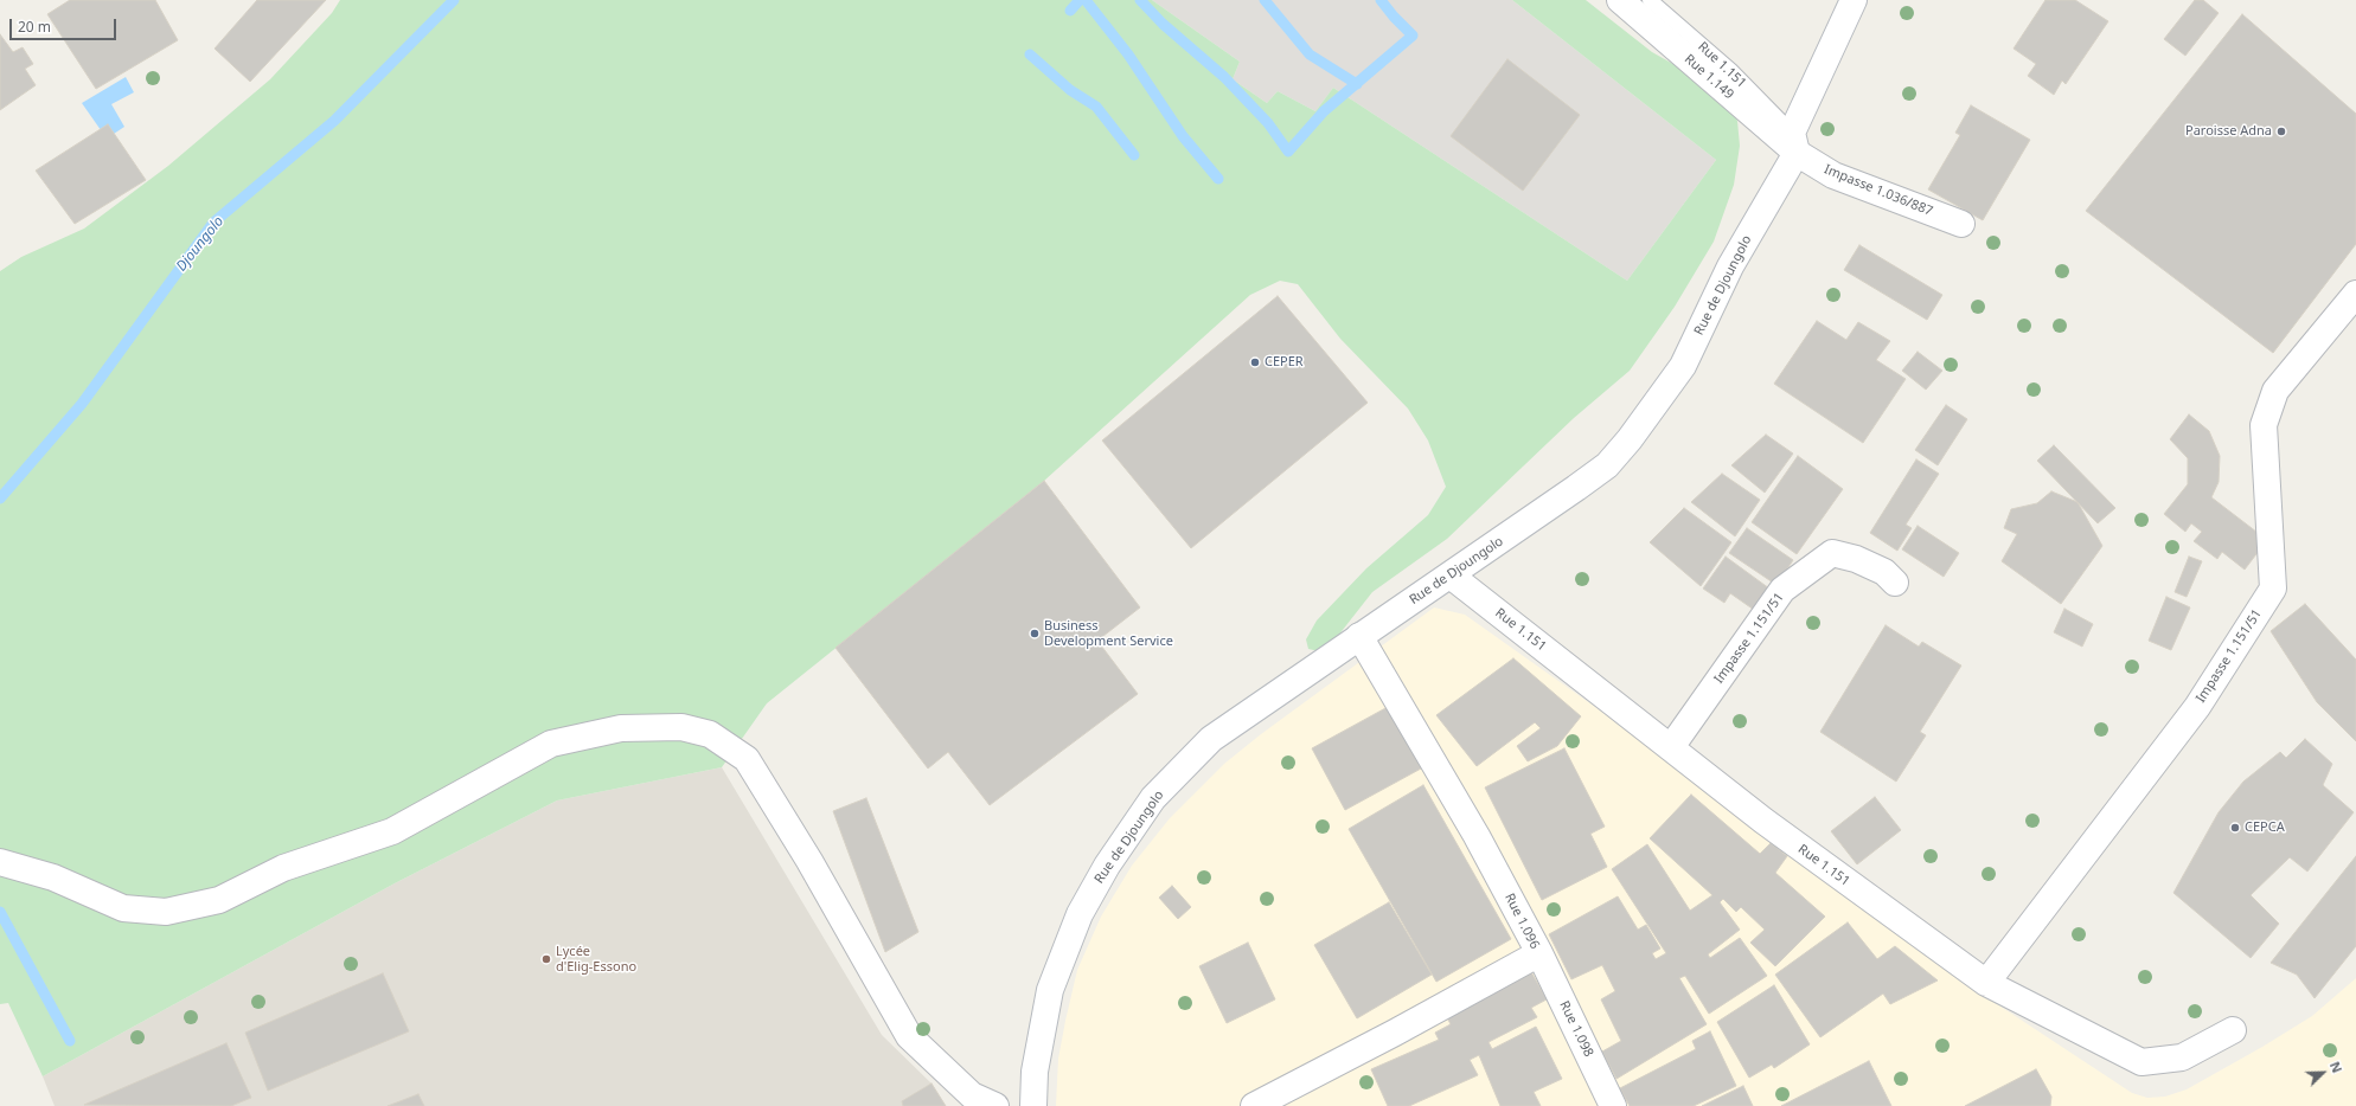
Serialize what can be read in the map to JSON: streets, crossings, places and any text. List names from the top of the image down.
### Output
{
  "streets": {
    "street": [
      "Rue 1.151",
      "Rue 1.149",
      "Impasse 1.036/887",
      "Rue de Djoungolo",
      "Impasse 1.151/51",
      "Rue 1.096",
      "Rue 1.098"
    ]
  },
  "crossings": [
    ["Rue 1.151", "Rue 1.149"],
    ["Rue 1.151", "Impasse 1.036/887"],
    ["Rue 1.151", "Rue de Djoungolo"],
    ["Rue 1.151", "Impasse 1.151/51"],
    ["Rue 1.149", "Impasse 1.036/887"],
    ["Rue 1.149", "Rue de Djoungolo"],
    ["Impasse 1.036/887", "Rue de Djoungolo"],
    ["Rue de Djoungolo", "Rue 1.096"],
    ["Rue 1.096", "Rue 1.098"]
  ],
  "water": ["Djoungolo"],
  "places": [
    "Paroisse Adna",
    "CEPER",
    "Business Development Service",
    "CEPCA",
    "Lycée d'Elig-Essono"
  ],
  "scale_bar": "20 m",
  "north": "top right"
}
